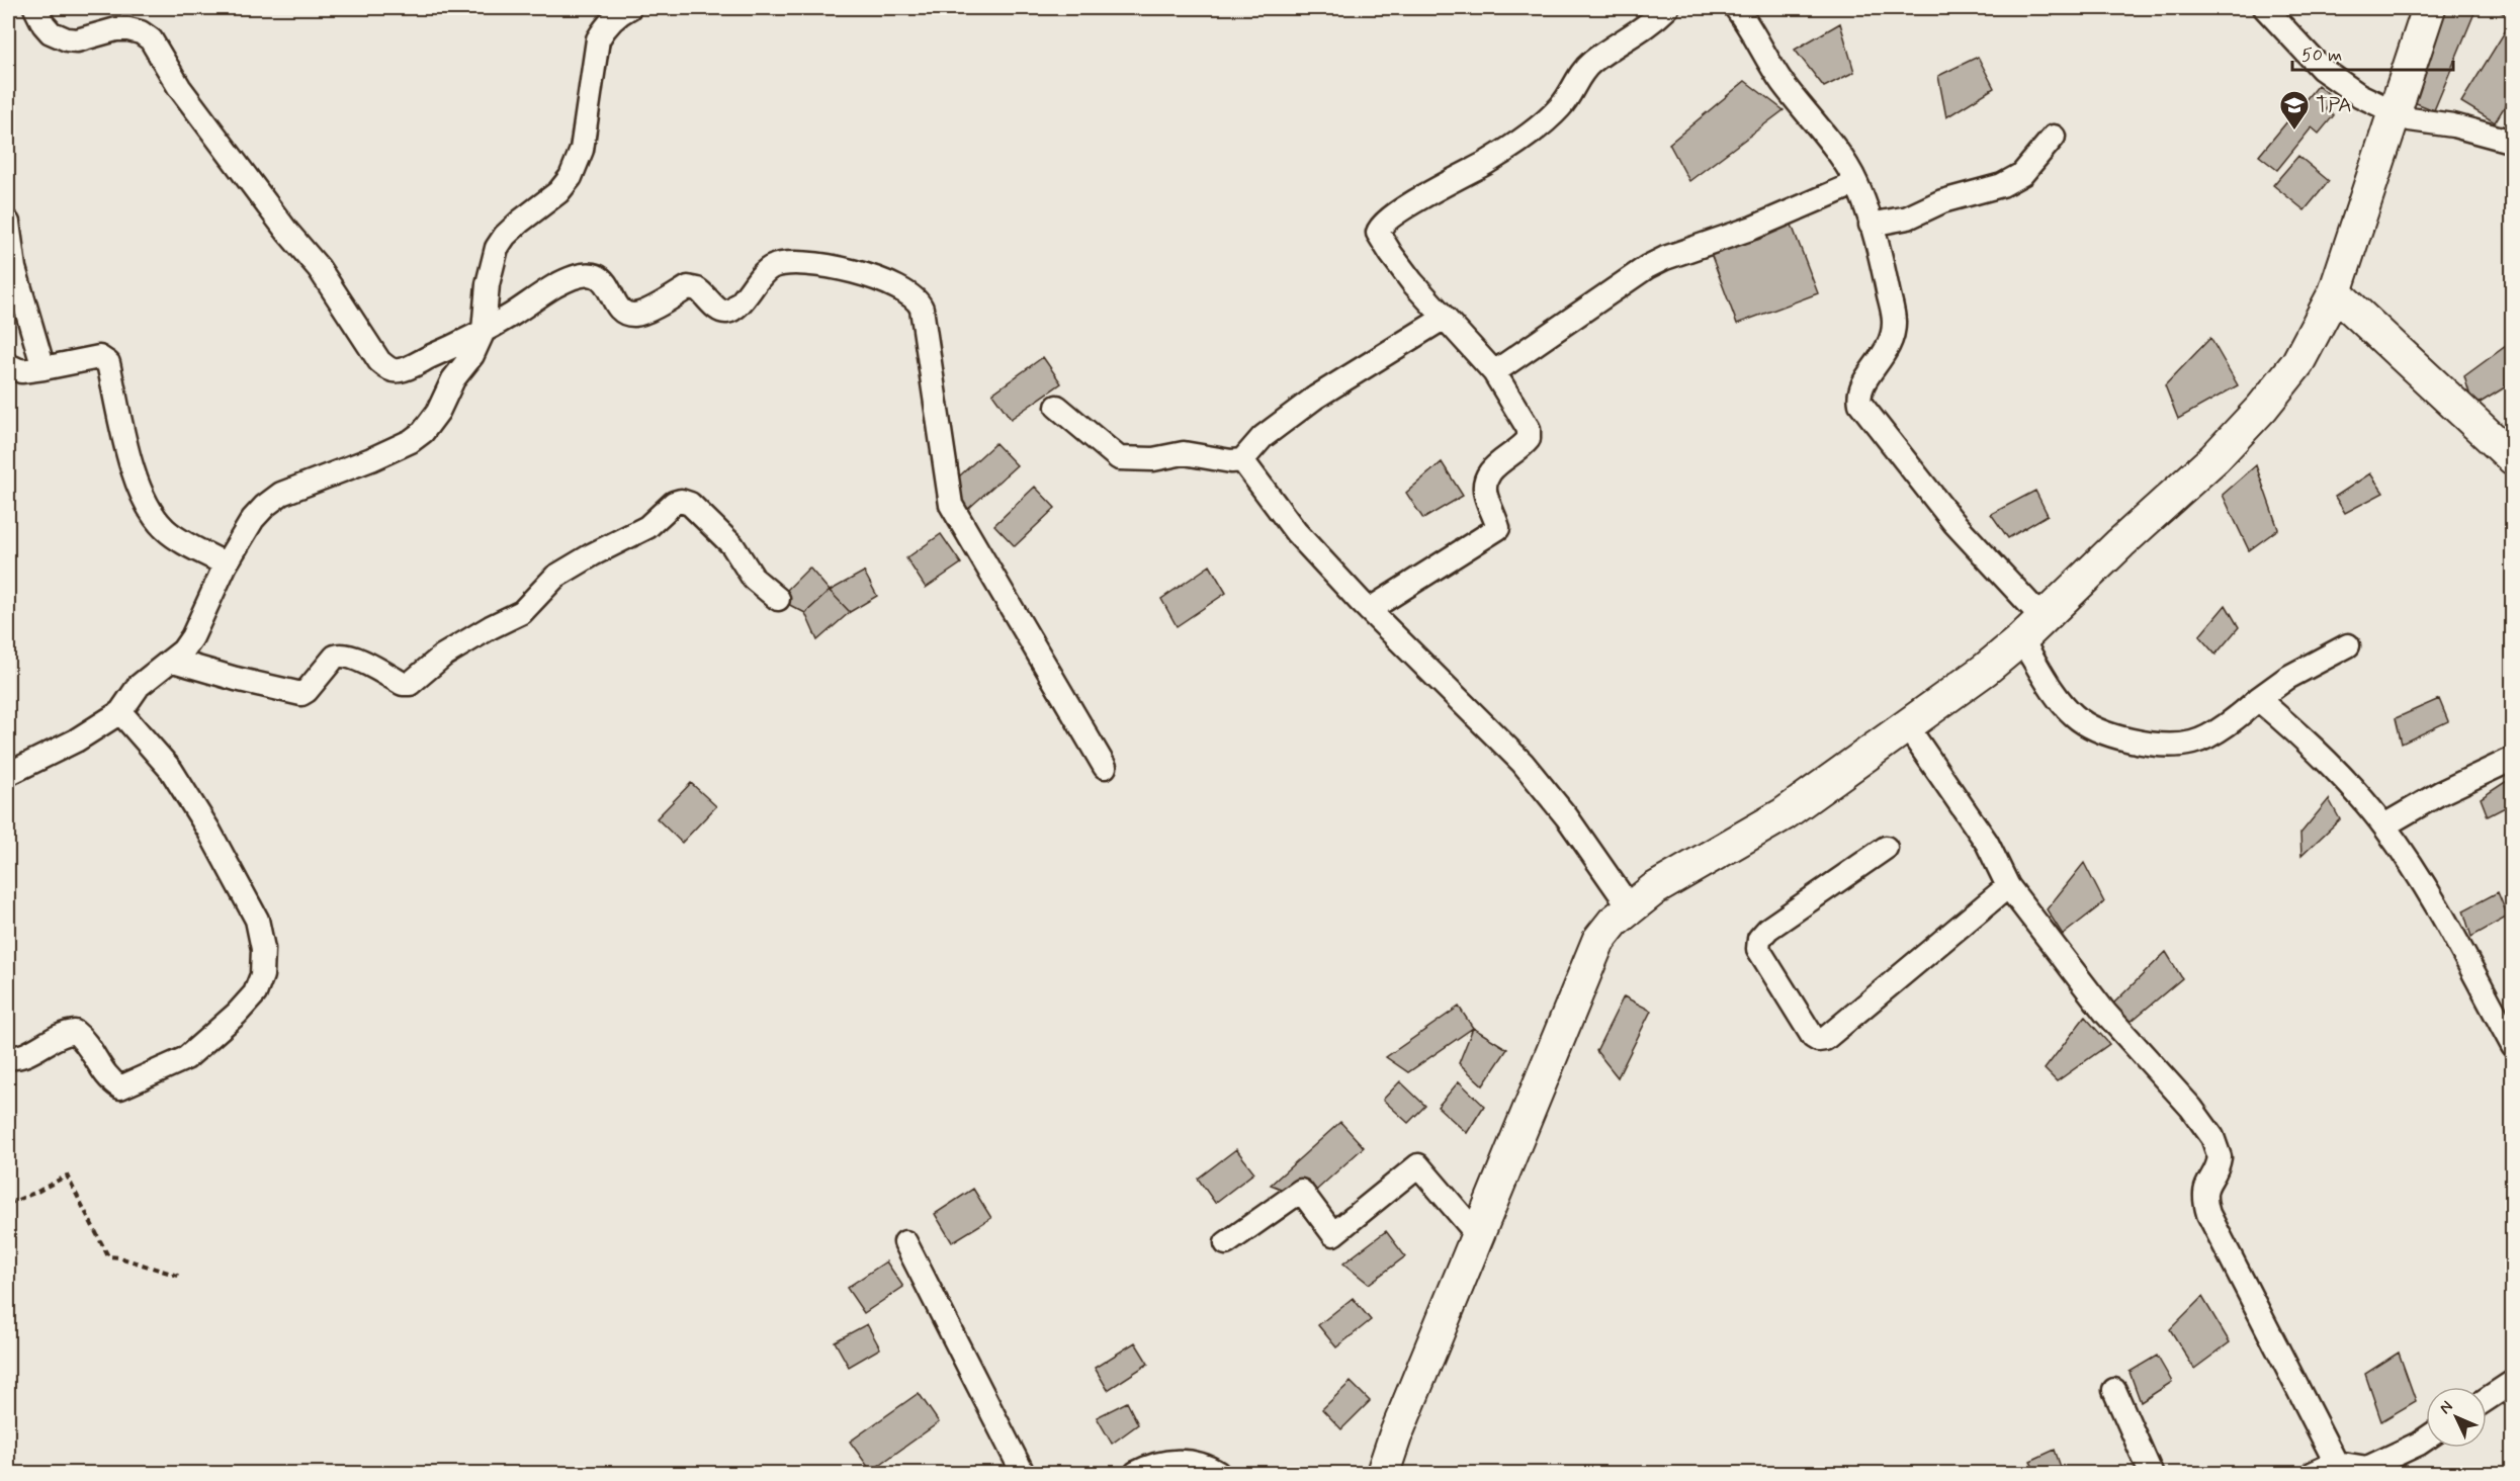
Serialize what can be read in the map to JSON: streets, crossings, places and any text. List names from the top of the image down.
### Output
{
  "places": {
    "school or university": ["TPA"]
  },
  "scale_bar": "50 m",
  "north": "top left"
}
